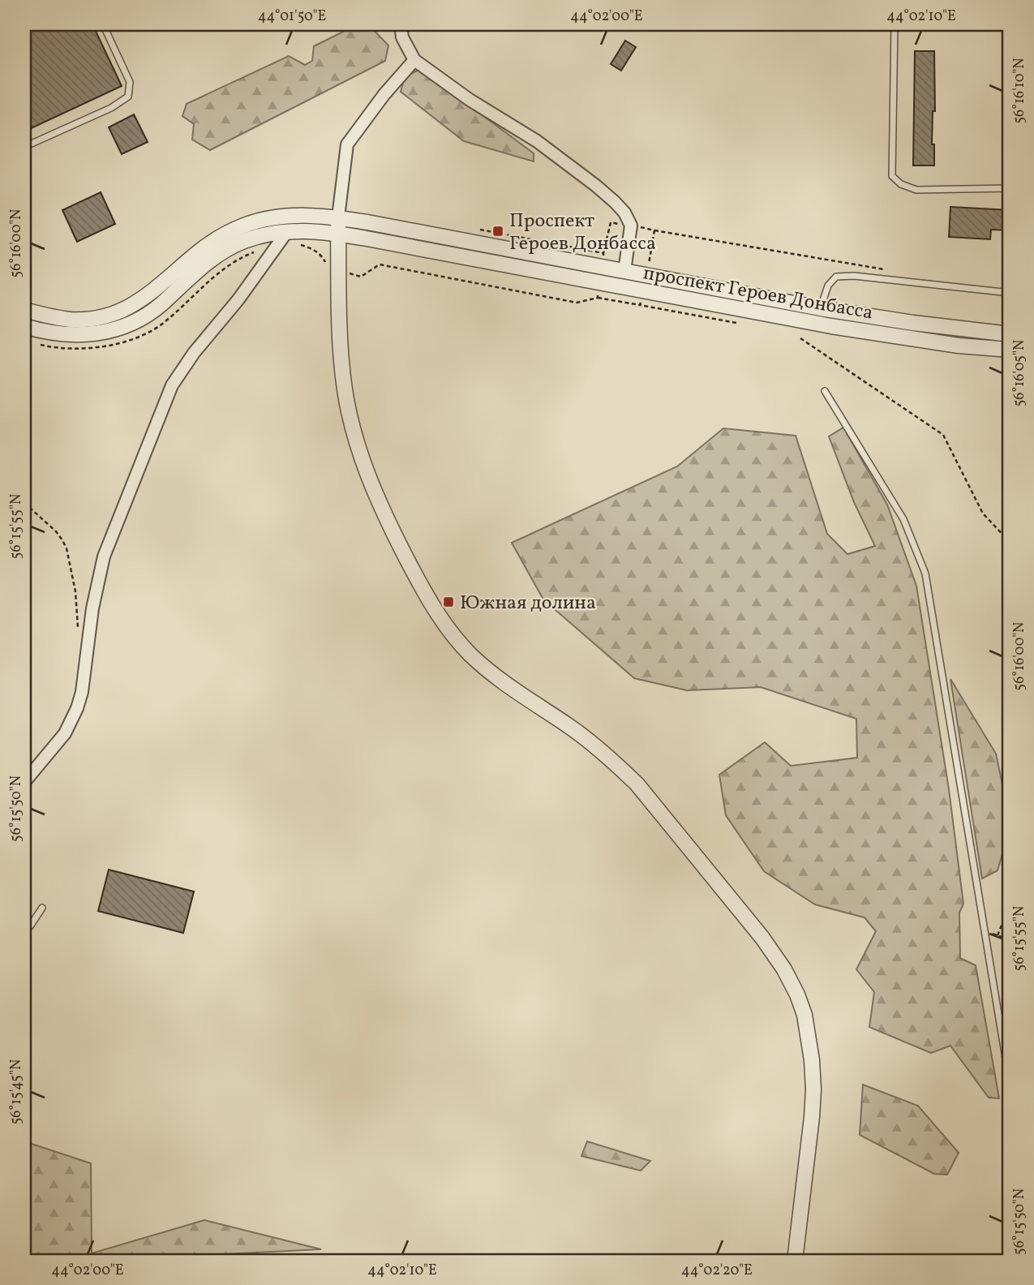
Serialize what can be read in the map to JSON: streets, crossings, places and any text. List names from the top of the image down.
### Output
{
  "streets": {
    "street": ["проспект Героев Донбасса"]
  },
  "places": {
    "transit": ["Проспект Героев Донбасса", "Южная долина"]
  },
  "coordinates": [
    "44°01'50\"E",
    "44°02'00\"E",
    "44°02'10\"E",
    "56°16'10\"N",
    "56°16'00\"N",
    "56°16'05\"N",
    "56°15'55\"N",
    "56°15'50\"N",
    "56°15'45\"N",
    "44°02'20\"E"
  ]
}
